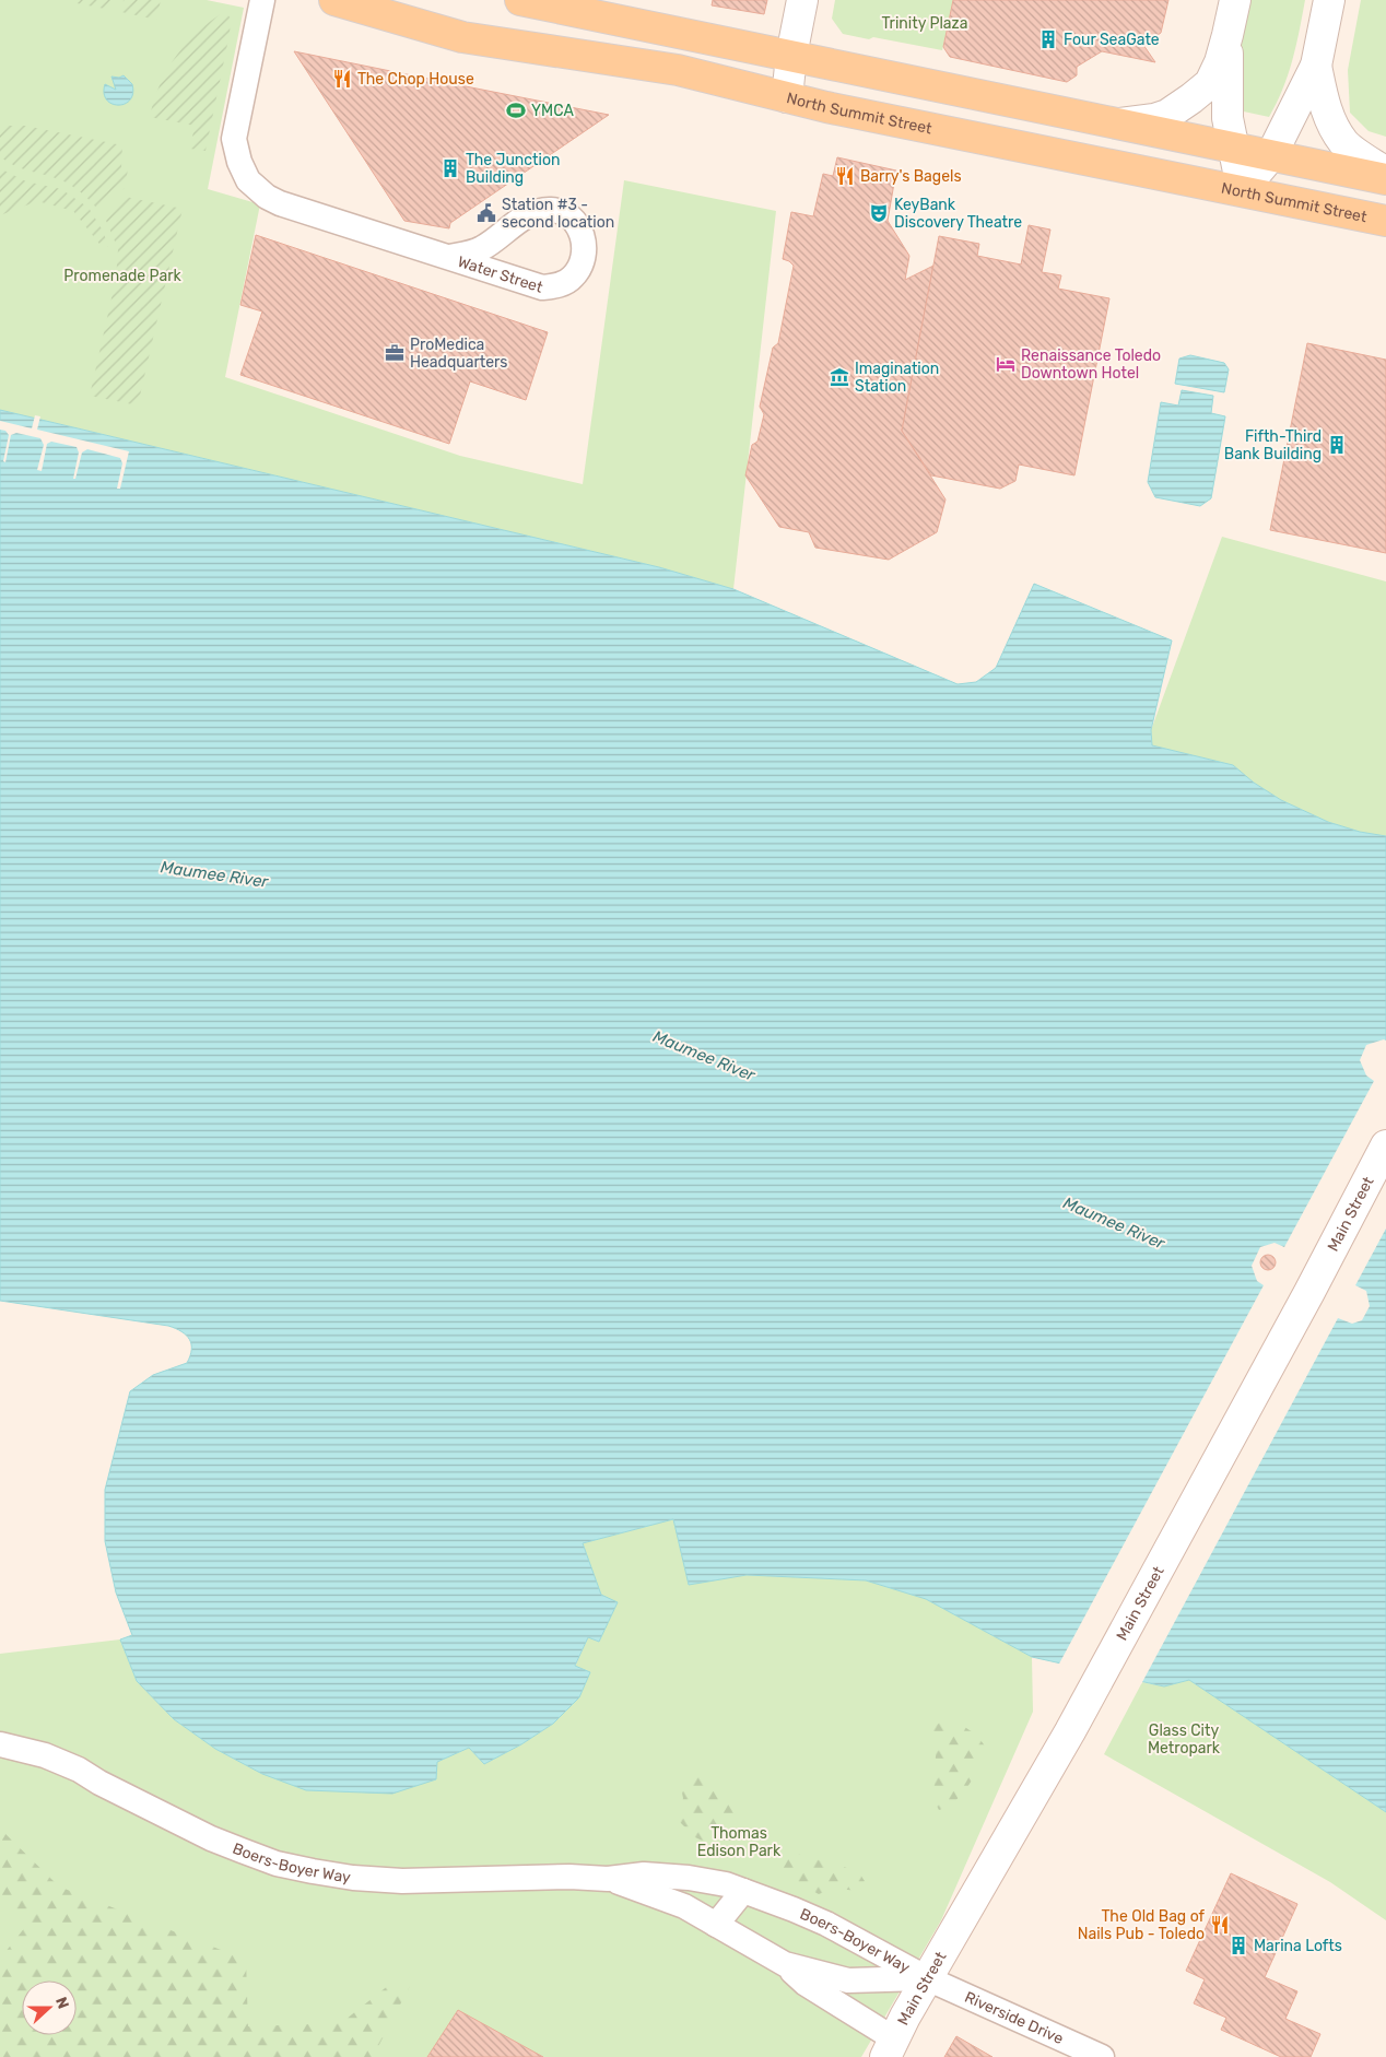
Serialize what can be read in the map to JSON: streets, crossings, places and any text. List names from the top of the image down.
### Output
{
  "streets": {
    "main road": ["North Summit Street", "Main Street"],
    "street": ["Water Street", "Boers-Boyer Way", "Riverside Drive"]
  },
  "crossings": [
    ["Main Street", "Boers-Boyer Way"],
    ["Main Street", "Riverside Drive"],
    ["Boers-Boyer Way", "Riverside Drive"]
  ],
  "water": ["Maumee River"],
  "parks": [
    "Trinity Plaza",
    "Promenade Park",
    "Glass City Metropark",
    "Thomas Edison Park"
  ],
  "places": {
    "building": [
      "Four SeaGate",
      "The Junction Building",
      "Fifth-Third Bank Building",
      "Marina Lofts"
    ],
    "restaurant": ["The Chop House", "Barry's Bagels", "The Old Bag of Nails Pub - Toledo"],
    "sports": ["YMCA"],
    "public building": ["Station #3 - second location"],
    "theatre": ["KeyBank Discovery Theatre"],
    "office": ["ProMedica Headquarters"],
    "hotel": ["Renaissance Toledo Downtown Hotel"],
    "museum": ["Imagination Station"]
  },
  "north": "right"
}
